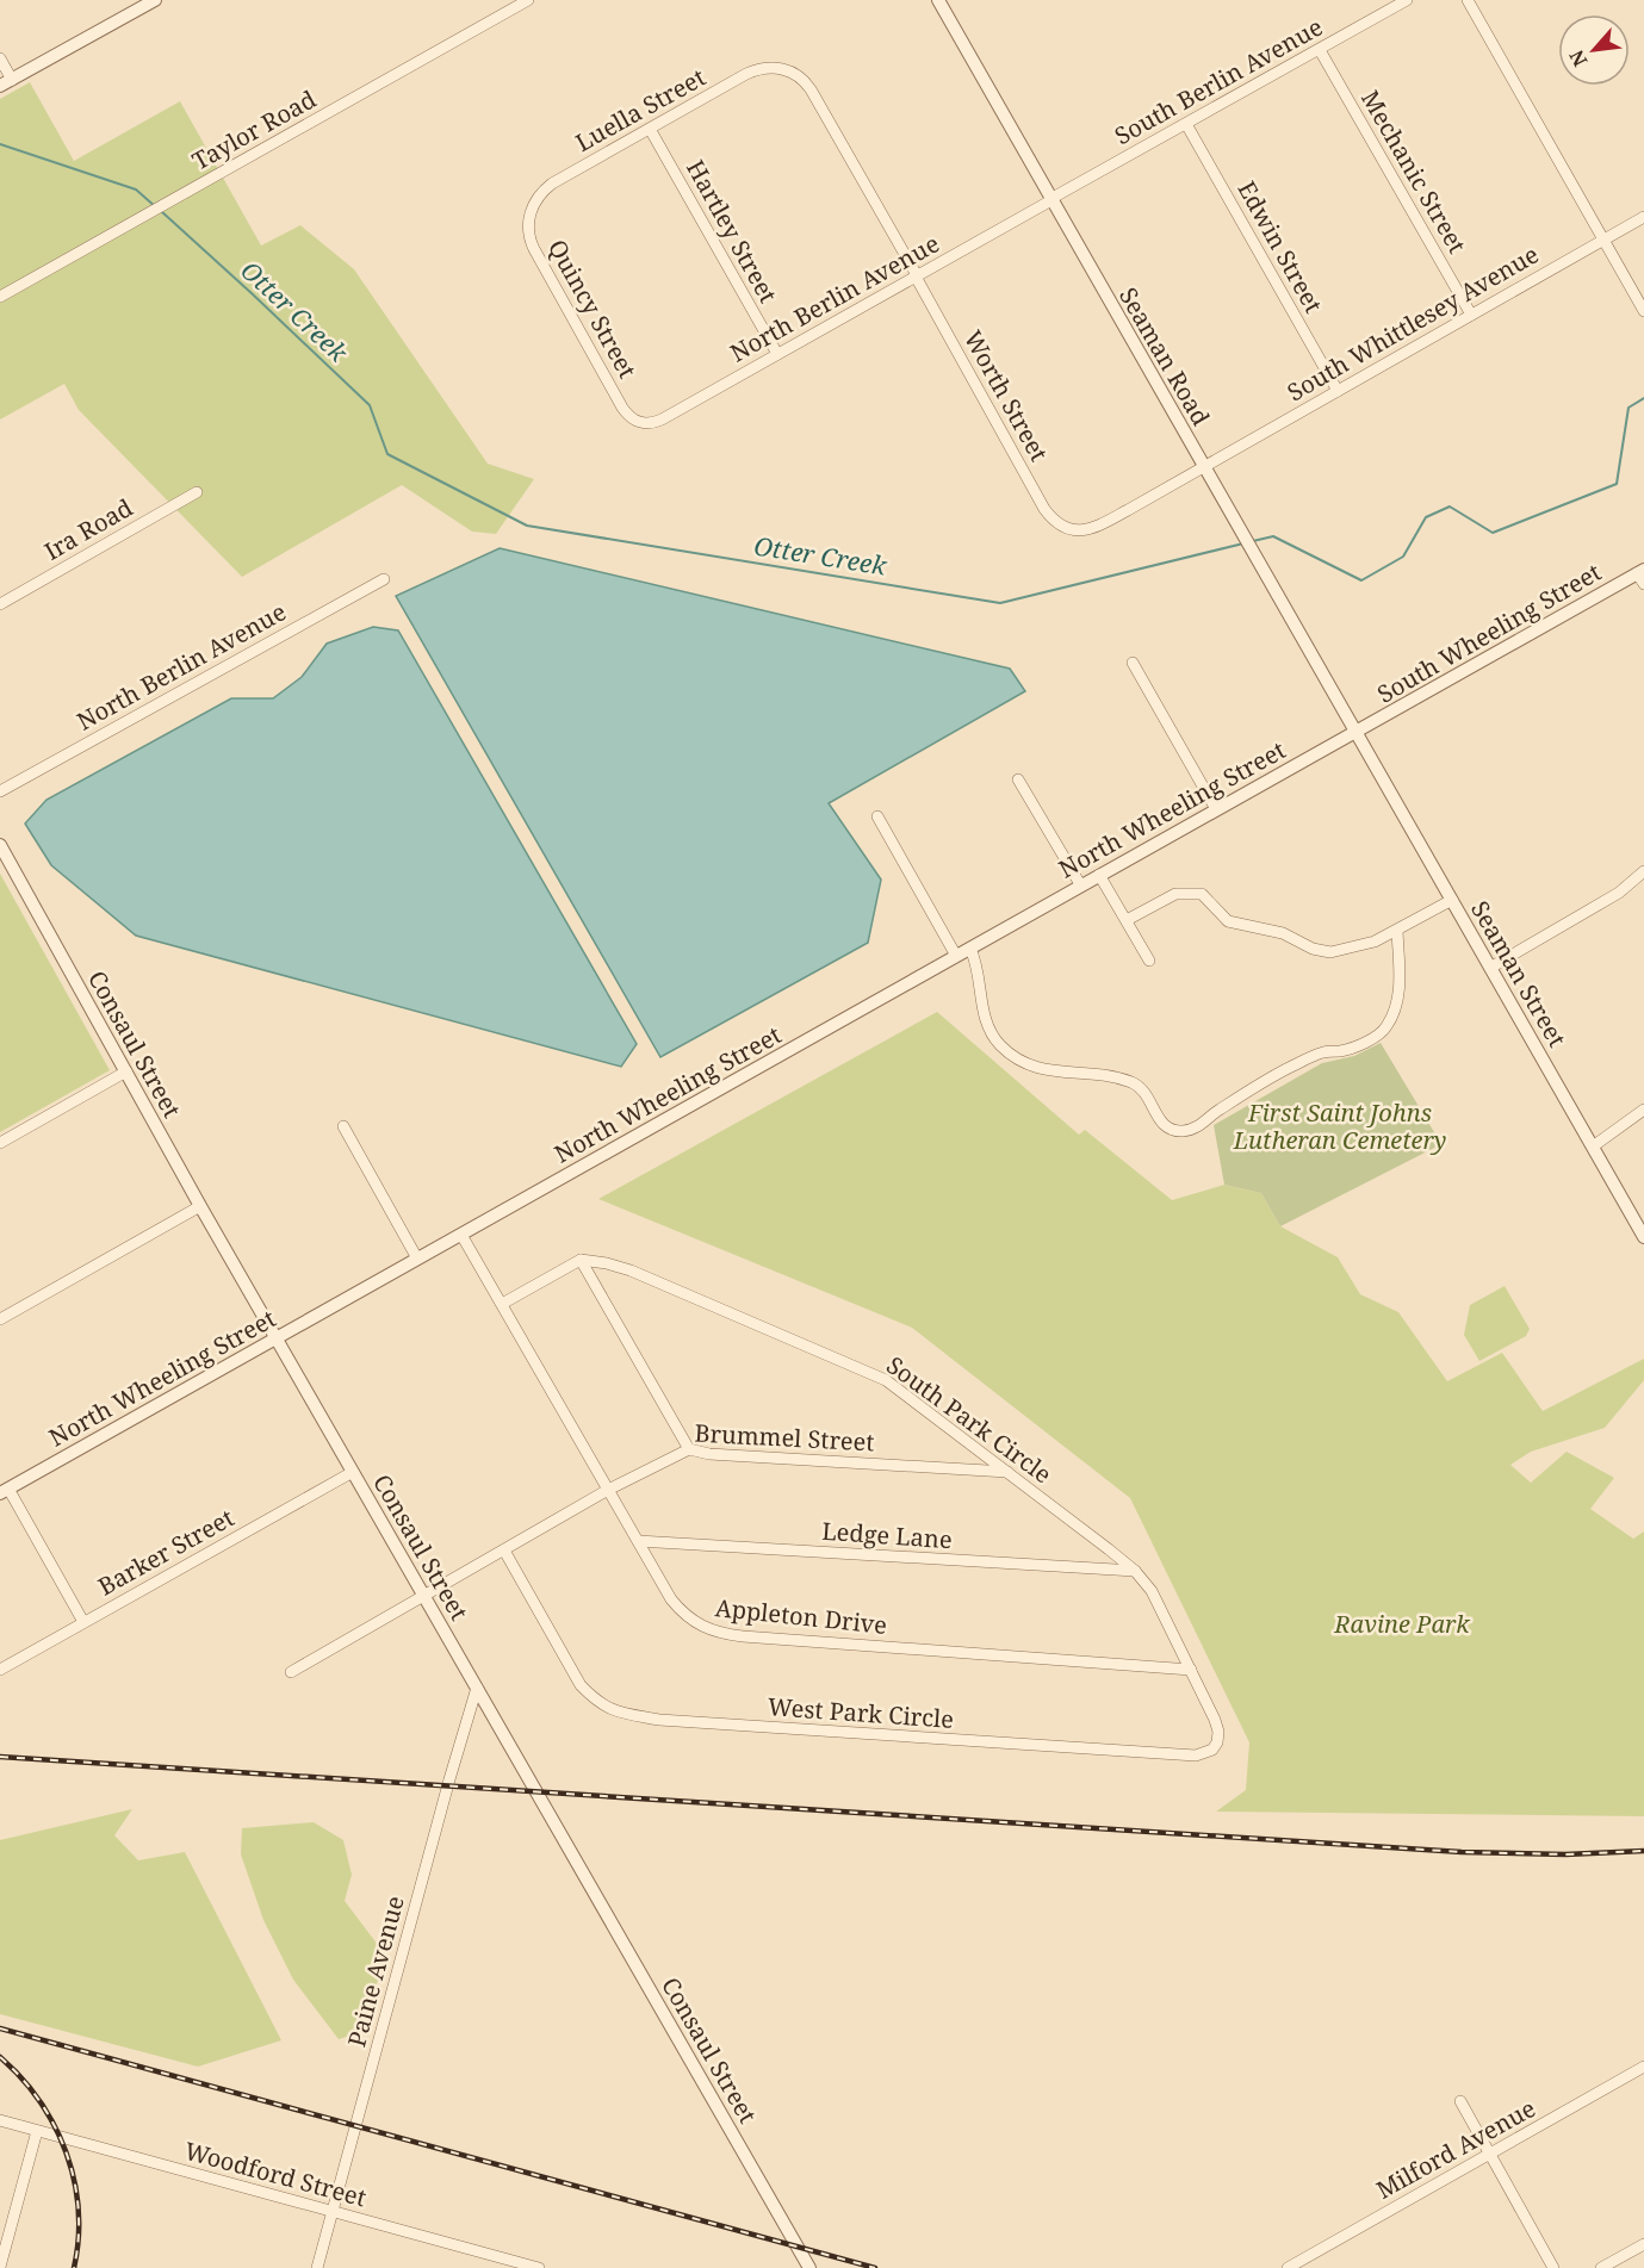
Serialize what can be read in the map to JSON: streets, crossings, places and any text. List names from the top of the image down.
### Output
{
  "streets": {
    "street": [
      "South Berlin Avenue",
      "Luella Street",
      "Taylor Road",
      "Mechanic Street",
      "Hartley Street",
      "Edwin Street",
      "North Berlin Avenue",
      "Quincy Street",
      "South Whittlesey Avenue",
      "Seaman Road",
      "Worth Street",
      "Ira Road",
      "South Wheeling Street",
      "North Wheeling Street",
      "Seaman Street",
      "Consaul Street",
      "South Park Circle",
      "Brummel Street",
      "Ledge Lane",
      "Barker Street",
      "Appleton Drive",
      "West Park Circle",
      "Paine Avenue",
      "Milford Avenue",
      "Woodford Street"
    ]
  },
  "crossings": [
    ["South Berlin Avenue", "Mechanic Street"],
    ["South Berlin Avenue", "Edwin Street"],
    ["South Berlin Avenue", "North Berlin Avenue"],
    ["South Berlin Avenue", "Seaman Road"],
    ["Luella Street", "Hartley Street"],
    ["Luella Street", "Quincy Street"],
    ["Luella Street", "Worth Street"],
    ["Mechanic Street", "South Whittlesey Avenue"],
    ["Hartley Street", "North Berlin Avenue"],
    ["Edwin Street", "South Whittlesey Avenue"],
    ["North Berlin Avenue", "Quincy Street"],
    ["North Berlin Avenue", "Seaman Road"],
    ["North Berlin Avenue", "Worth Street"],
    ["South Whittlesey Avenue", "Seaman Road"],
    ["South Whittlesey Avenue", "Worth Street"],
    ["Seaman Road", "South Wheeling Street"],
    ["Seaman Road", "North Wheeling Street"],
    ["Seaman Road", "Seaman Street"],
    ["South Wheeling Street", "North Wheeling Street"],
    ["South Wheeling Street", "Seaman Street"],
    ["North Wheeling Street", "Seaman Street"],
    ["North Wheeling Street", "Consaul Street"],
    ["North Wheeling Street", "Appleton Drive"],
    ["Consaul Street", "Brummel Street"],
    ["Consaul Street", "Barker Street"],
    ["Consaul Street", "Paine Avenue"],
    ["South Park Circle", "Brummel Street"],
    ["South Park Circle", "Ledge Lane"],
    ["South Park Circle", "Appleton Drive"],
    ["South Park Circle", "West Park Circle"],
    ["Brummel Street", "Appleton Drive"],
    ["Brummel Street", "West Park Circle"],
    ["Ledge Lane", "Appleton Drive"],
    ["Appleton Drive", "West Park Circle"],
    ["Paine Avenue", "Woodford Street"]
  ],
  "water": ["Otter Creek"],
  "parks": ["First Saint Johns Lutheran Cemetery", "Ravine Park"],
  "north": "bottom left"
}
